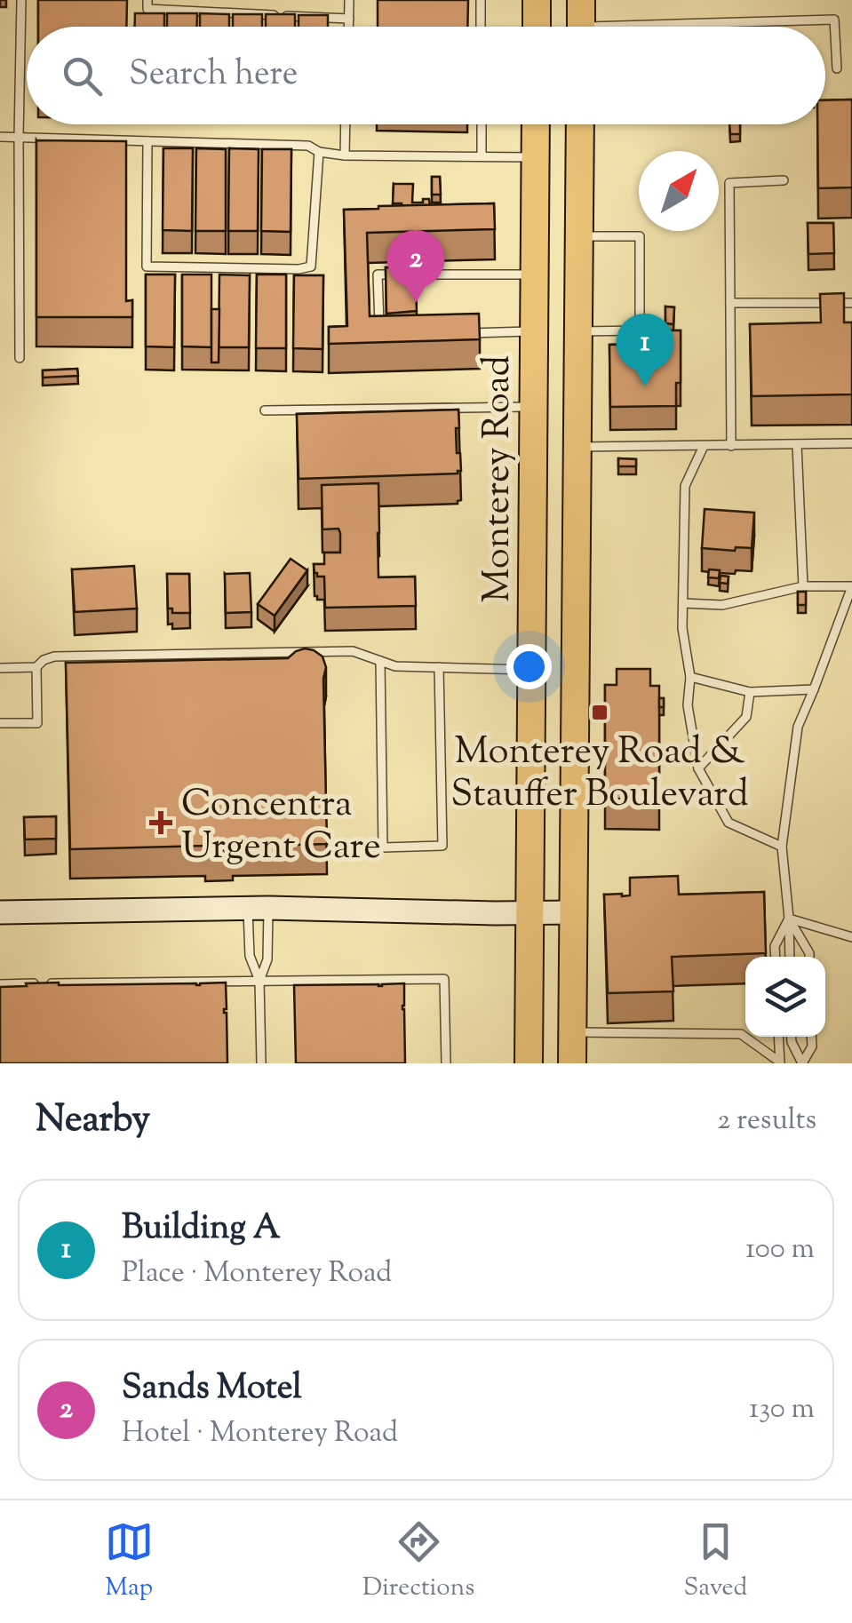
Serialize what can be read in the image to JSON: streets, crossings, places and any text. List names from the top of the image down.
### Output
{
  "streets": {
    "main road": ["Monterey Road"]
  },
  "places": {
    "transit": ["Monterey Road & Stauffer Boulevard"],
    "health": ["Concentra Urgent Care"]
  },
  "north": "top right",
  "page": {
    "search": "Search here",
    "pins": ["2", "1"],
    "heading": ["Nearby", "2 results"],
    "list": [
      {
        "mark": "1",
        "name": "Building A",
        "note": "Place · Monterey Road",
        "value": "100 m"
      },
      {
        "mark": "2",
        "name": "Sands Motel",
        "note": "Hotel · Monterey Road",
        "value": "130 m"
      }
    ],
    "nav": ["Map", "Directions", "Saved"]
  }
}
